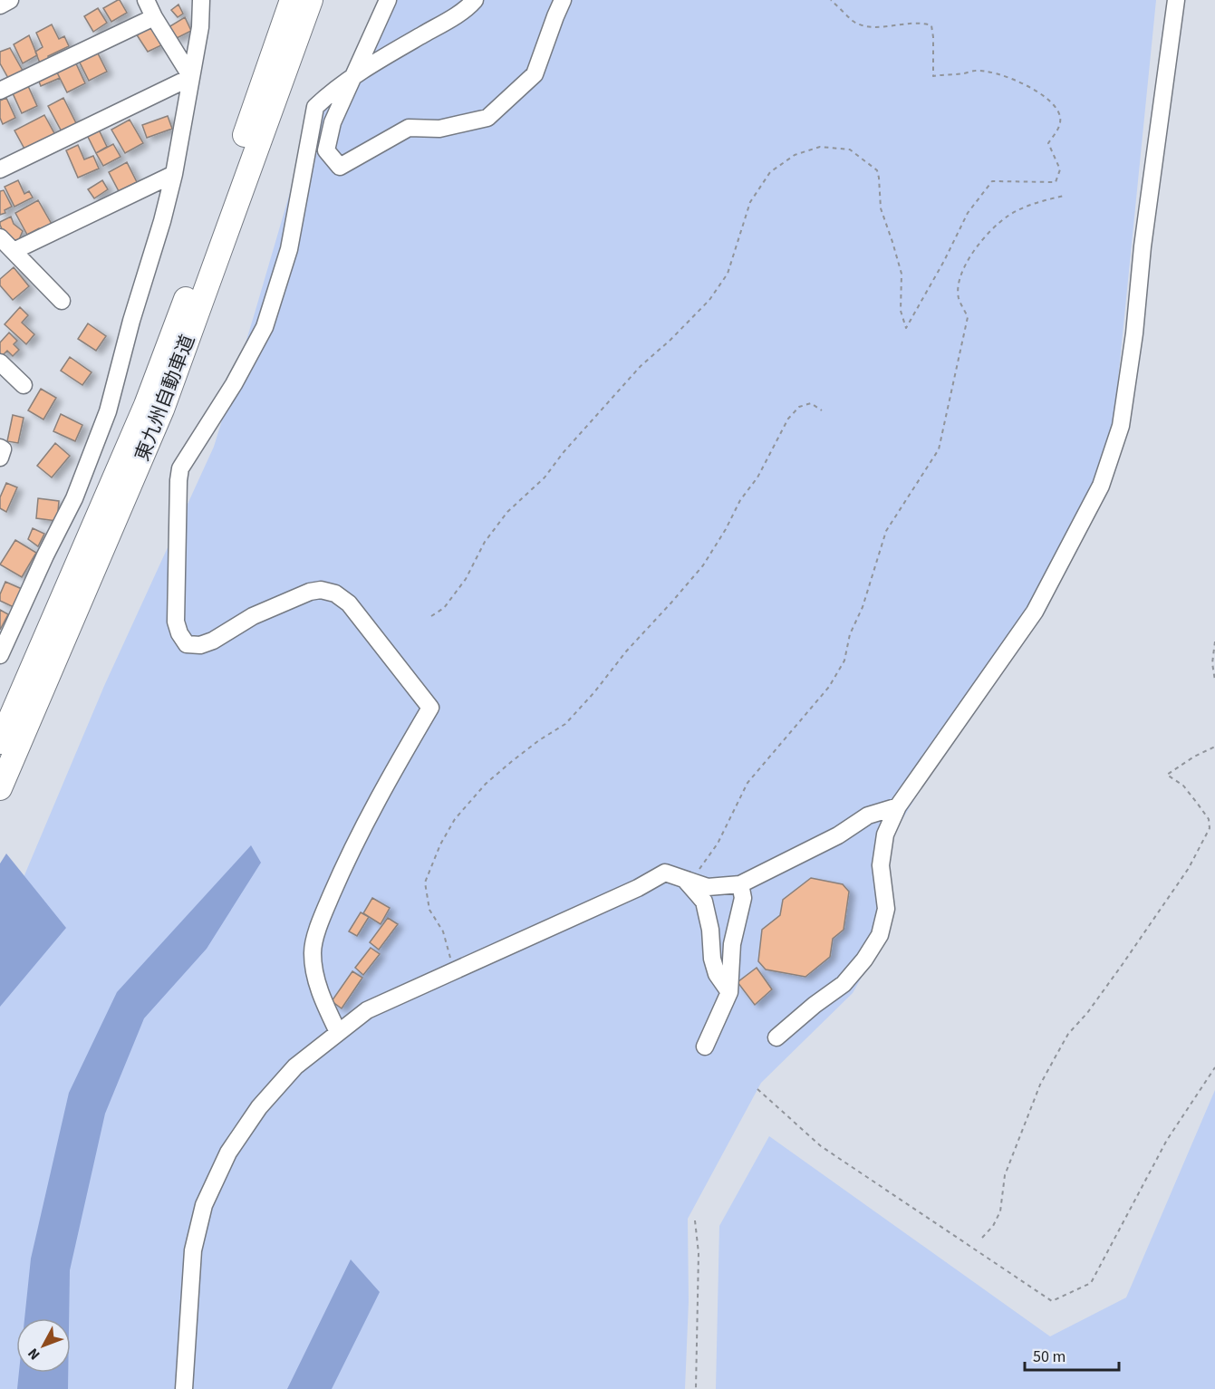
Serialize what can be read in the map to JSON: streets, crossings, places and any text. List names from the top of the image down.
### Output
{
  "streets": {
    "highway": ["東九州自動車道"]
  },
  "scale_bar": "50 m",
  "north": "bottom left"
}
